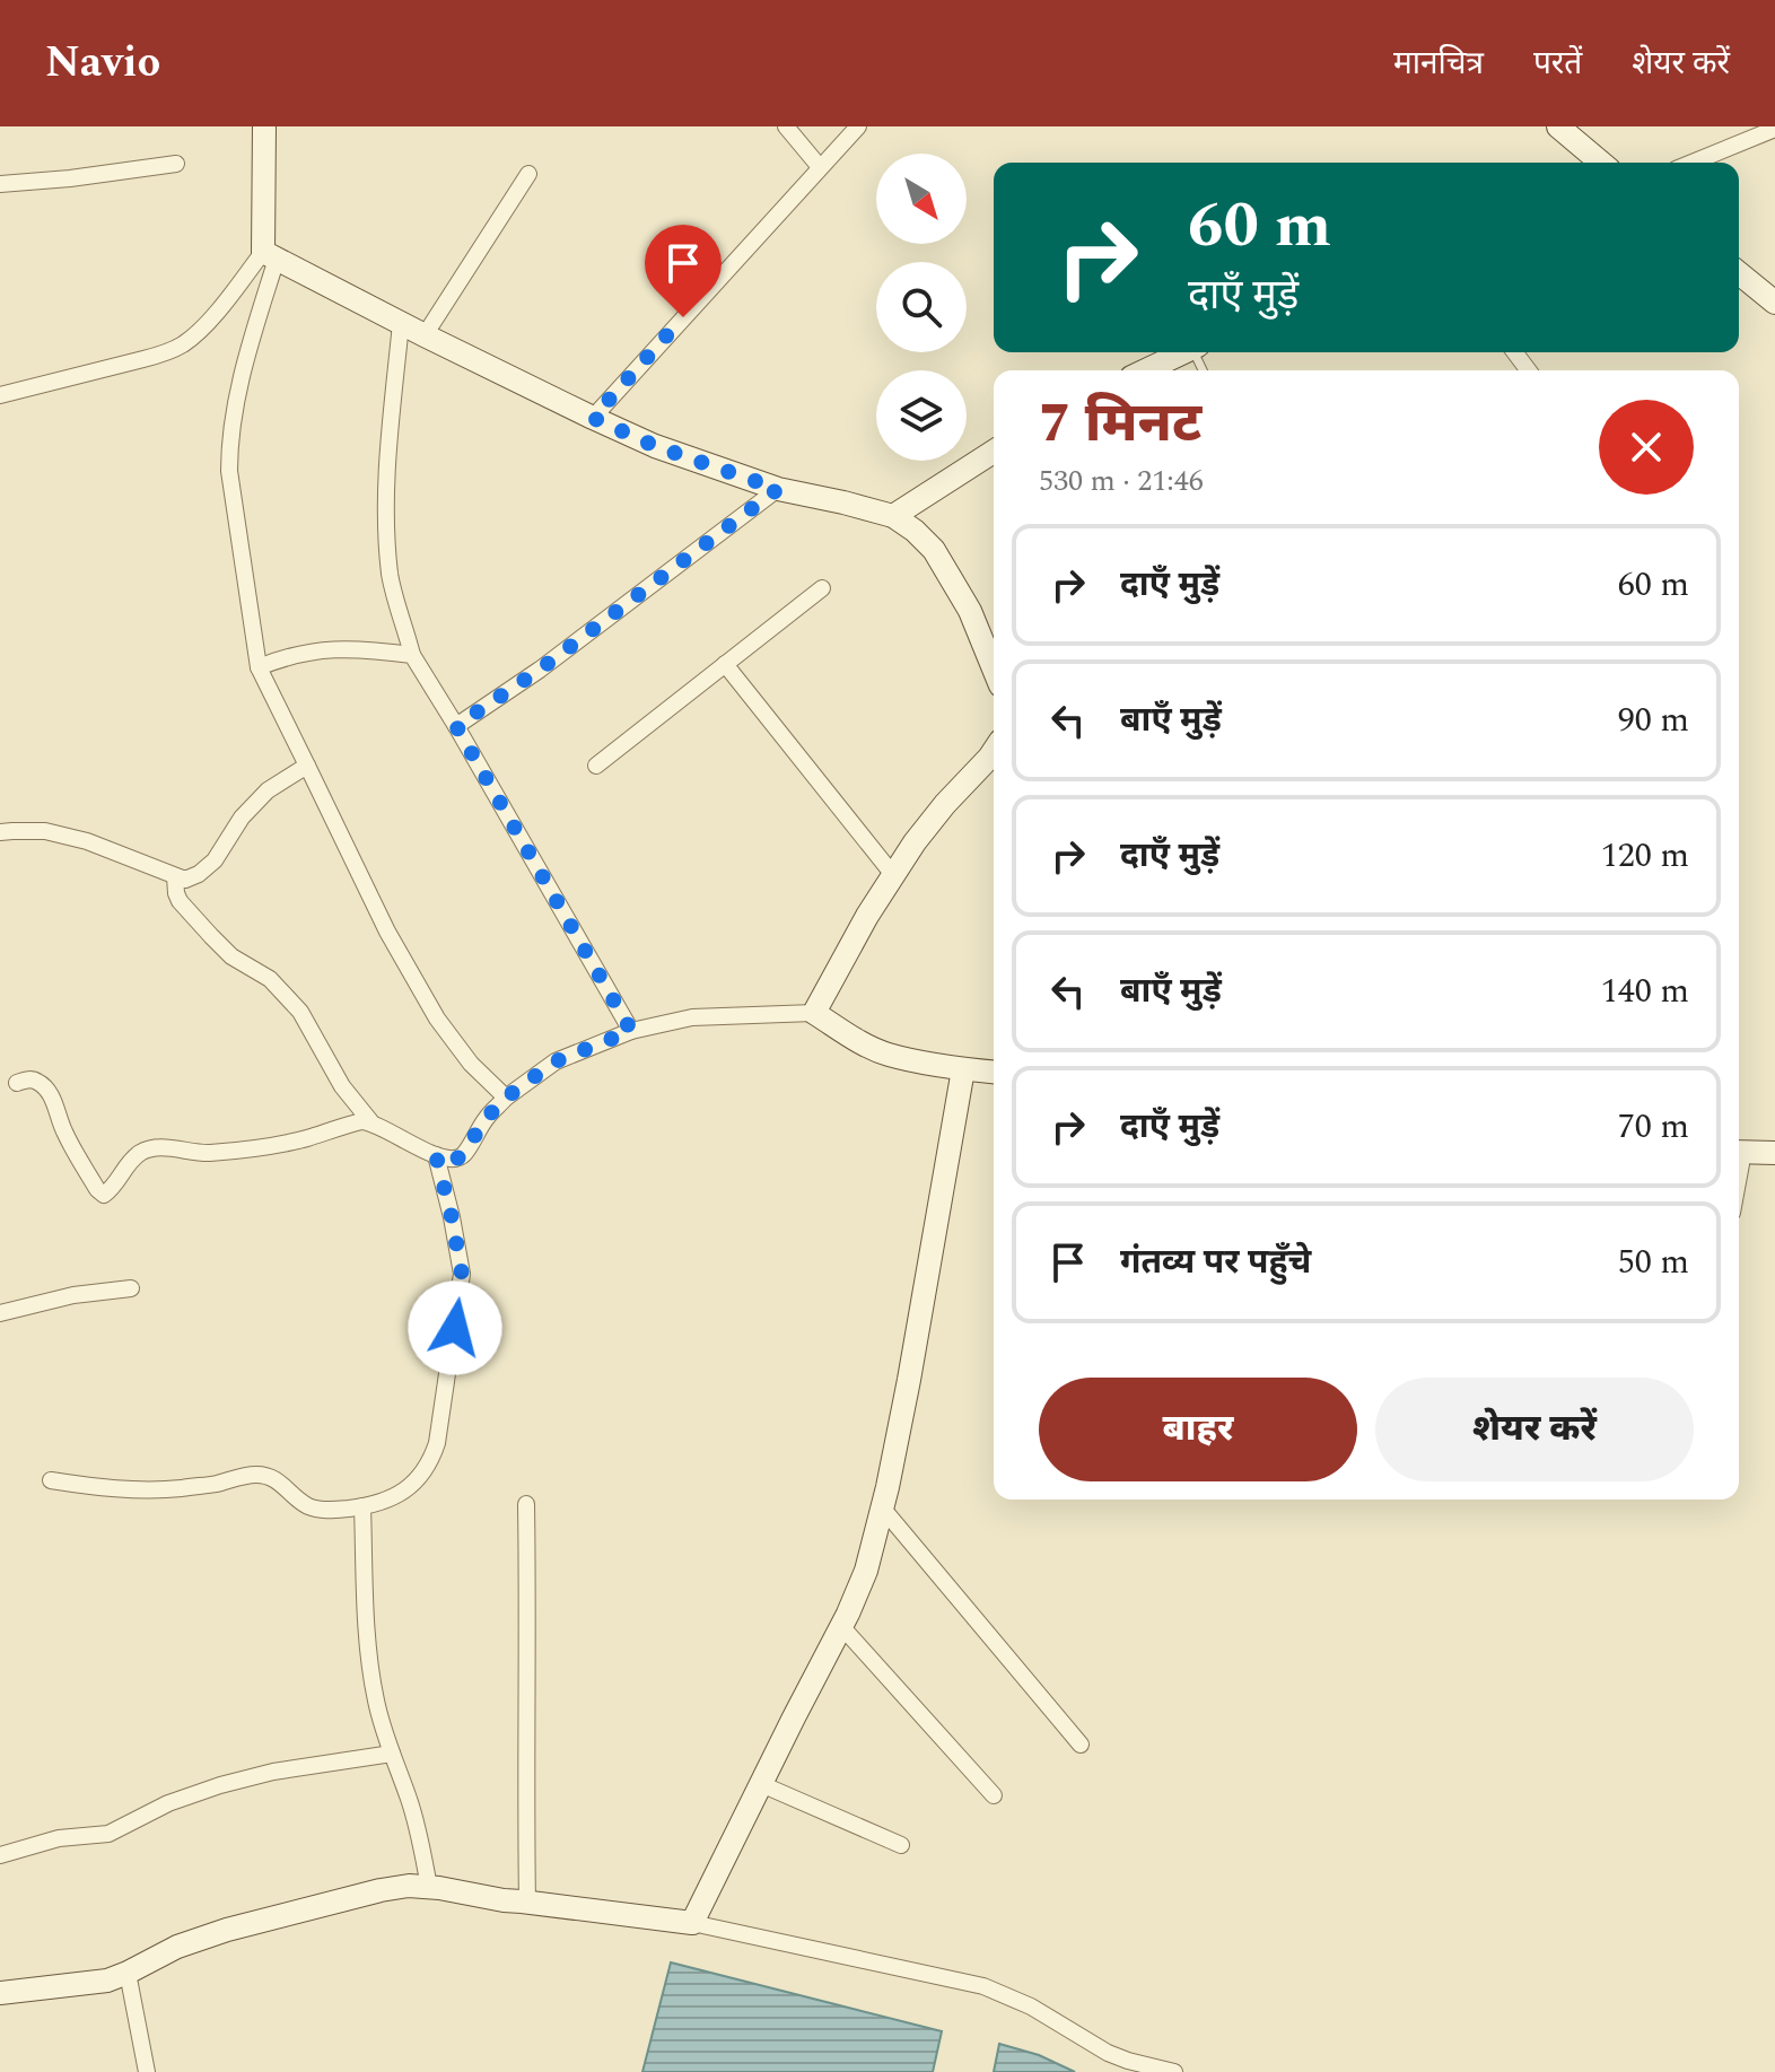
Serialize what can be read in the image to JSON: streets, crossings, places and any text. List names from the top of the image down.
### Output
{
  "north": "bottom right",
  "page": {
    "header": "Navio",
    "nav": ["मानचित्र", "परतें", "शेयर करें"],
    "turn": ["60 m", "दाएँ मुड़ें"],
    "heading": ["7 मिनट", "530 m · 21:46"],
    "list": [
      {
        "name": "दाएँ मुड़ें",
        "value": "60 m"
      },
      {
        "name": "बाएँ मुड़ें",
        "value": "90 m"
      },
      {
        "name": "दाएँ मुड़ें",
        "value": "120 m"
      },
      {
        "name": "बाएँ मुड़ें",
        "value": "140 m"
      },
      {
        "name": "दाएँ मुड़ें",
        "value": "70 m"
      },
      {
        "name": "गंतव्य पर पहुँचे",
        "value": "50 m"
      }
    ],
    "buttons": ["बाहर", "शेयर करें"]
  }
}
